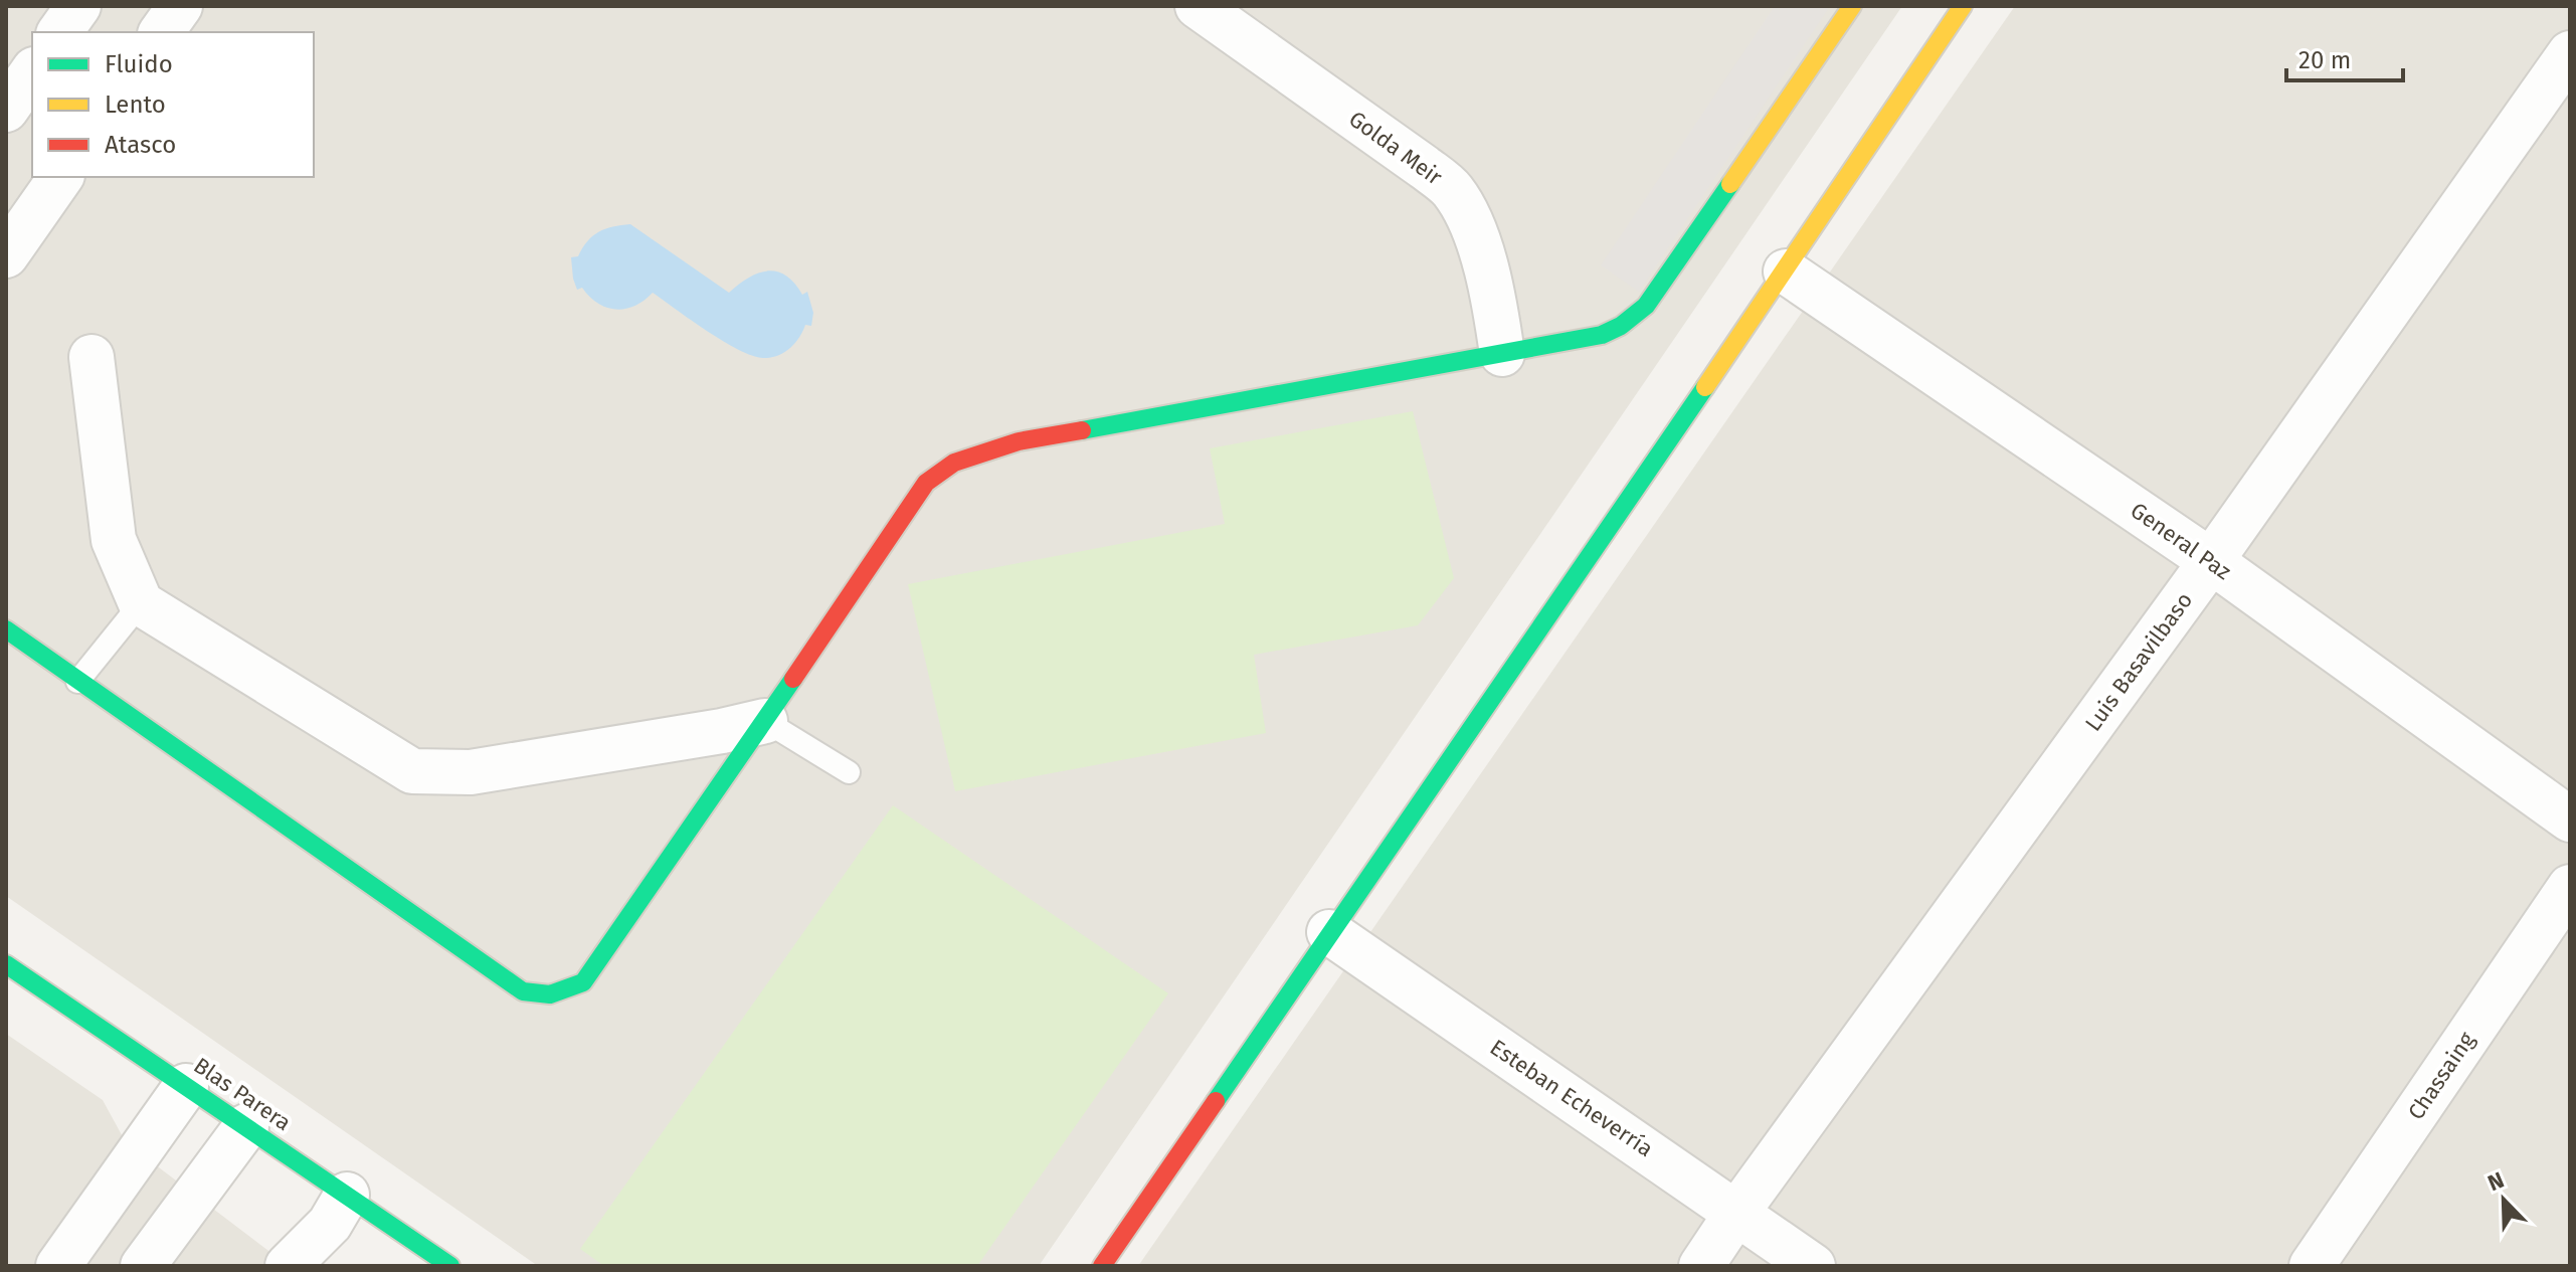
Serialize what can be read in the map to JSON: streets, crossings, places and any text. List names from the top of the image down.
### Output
{
  "streets": {
    "street": [
      "Golda Meir",
      "General Paz",
      "Luis Basavilbaso",
      "Chassaing",
      "Blas Parera",
      "Esteban Echeverría"
    ]
  },
  "crossings": [
    ["General Paz", "Luis Basavilbaso"],
    ["Luis Basavilbaso", "Esteban Echeverría"]
  ],
  "legend": ["Fluido", "Lento", "Atasco"],
  "scale_bar": "20 m",
  "north": "top left"
}
